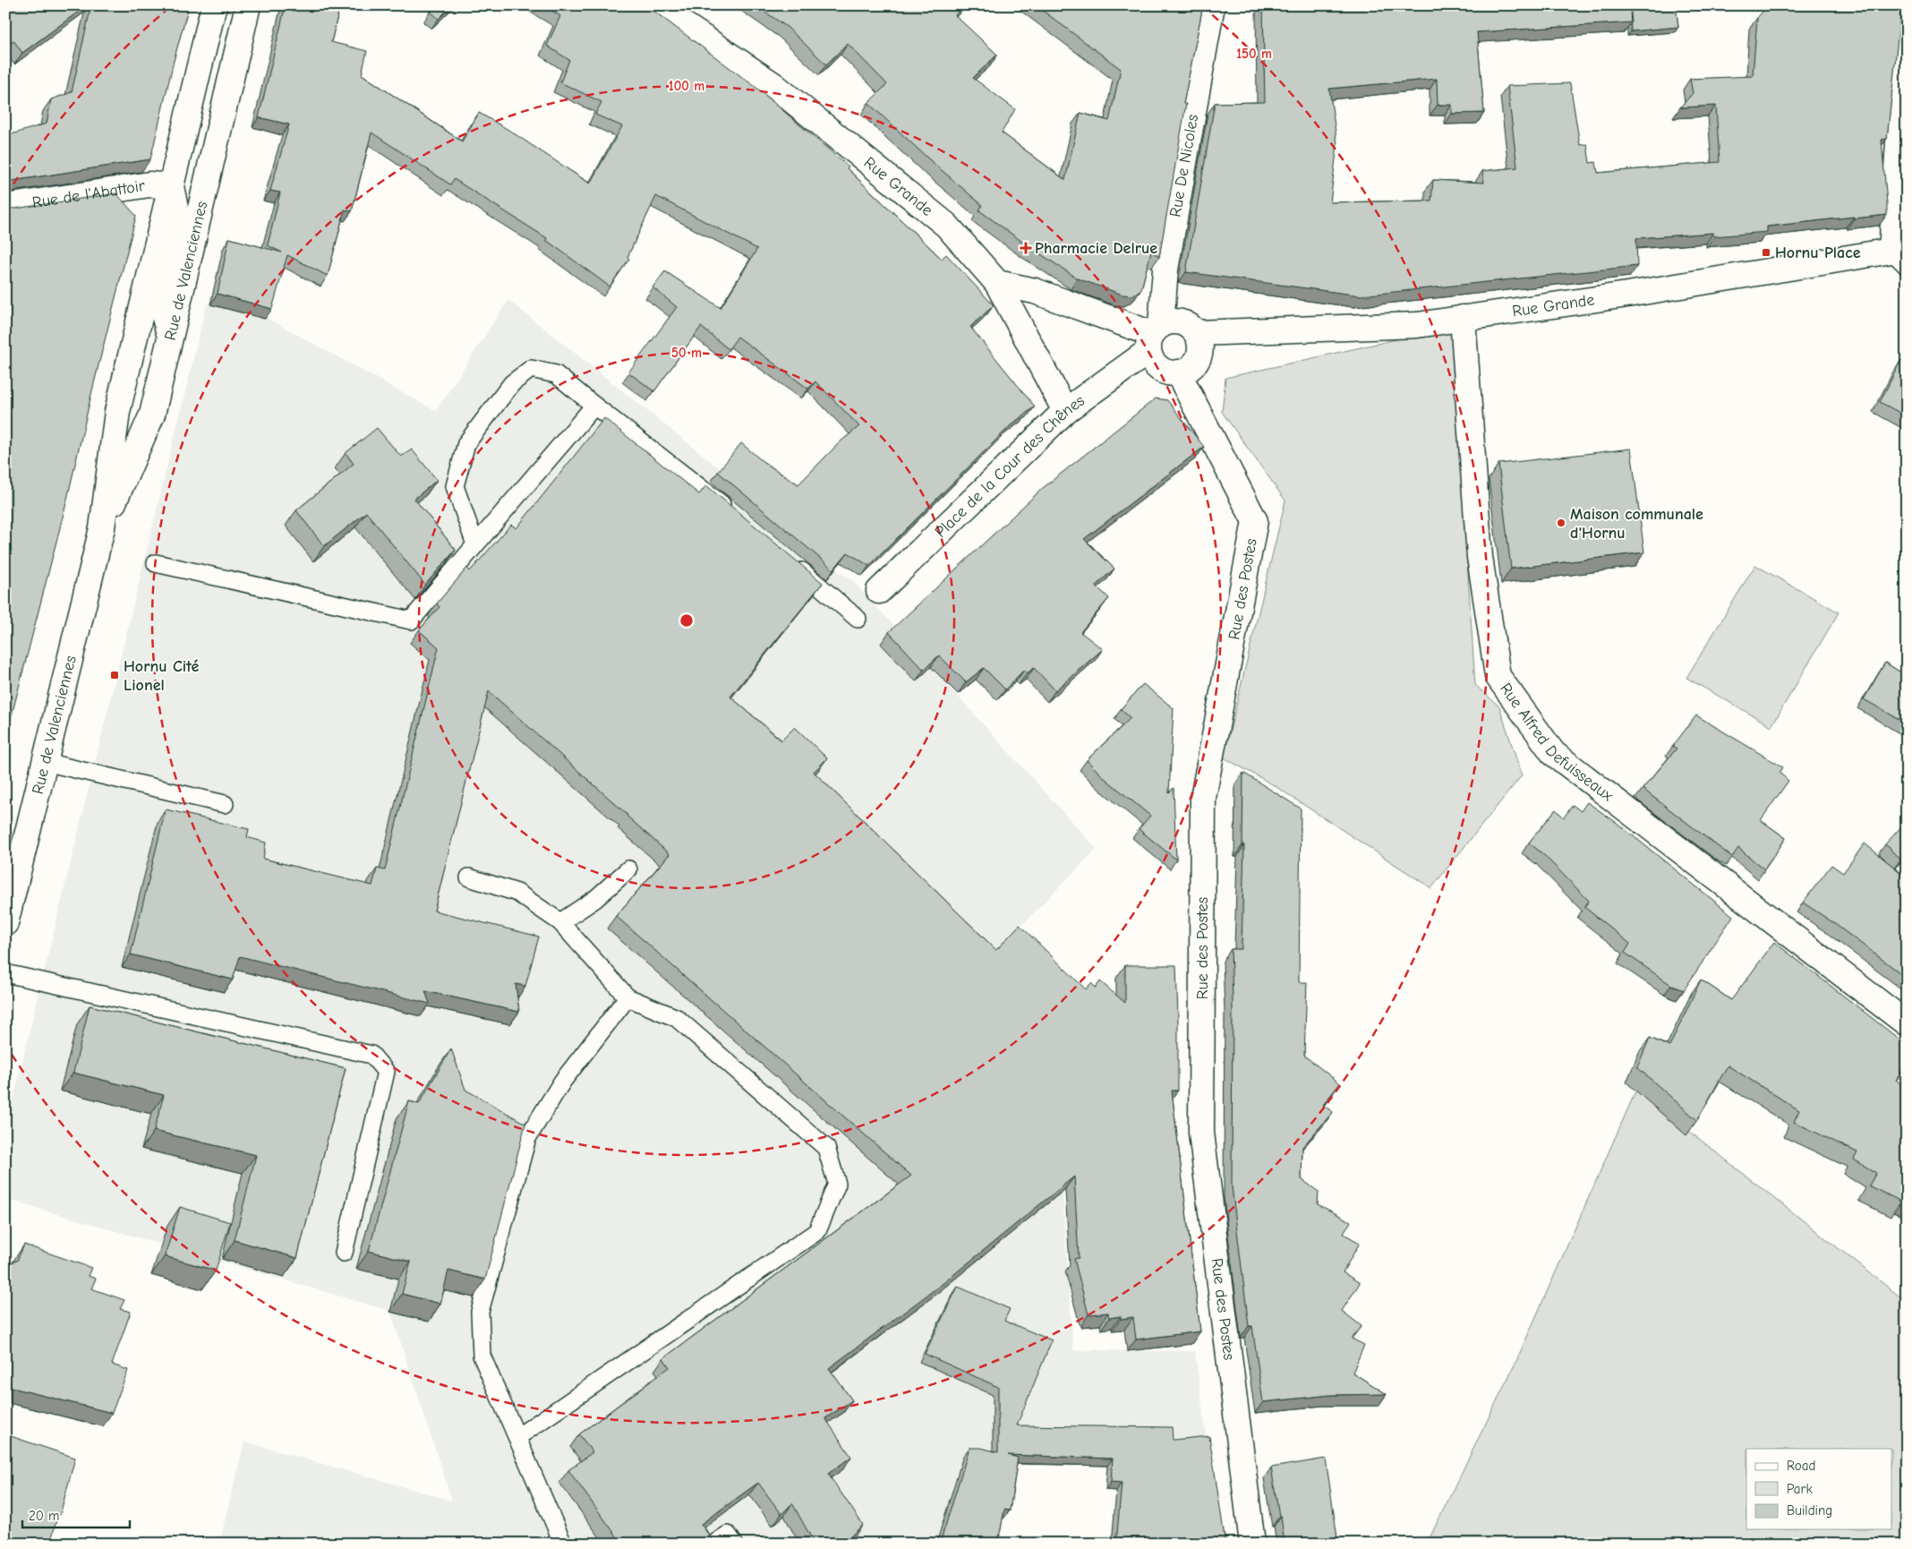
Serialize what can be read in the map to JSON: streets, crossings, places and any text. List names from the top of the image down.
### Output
{
  "streets": {
    "street": [
      "Rue De Nicoles",
      "Rue Grande",
      "Rue de l'Abattoir",
      "Rue de Valenciennes",
      "Place de la Cour des Chênes",
      "Rue des Postes",
      "Rue Alfred Defuisseaux"
    ]
  },
  "crossings": [
    ["Rue De Nicoles", "Rue Grande"],
    ["Rue De Nicoles", "Place de la Cour des Chênes"],
    ["Rue De Nicoles", "Rue des Postes"],
    ["Rue Grande", "Place de la Cour des Chênes"],
    ["Rue Grande", "Rue des Postes"],
    ["Rue Grande", "Rue Alfred Defuisseaux"],
    ["Rue de l'Abattoir", "Rue de Valenciennes"],
    ["Place de la Cour des Chênes", "Rue des Postes"]
  ],
  "places": {
    "health": ["Pharmacie Delrue"],
    "transit": ["Hornu Place", "Hornu Cité Lionel"],
    "other": ["Maison communale d'Hornu"]
  },
  "legend": ["Road", "Park", "Building"],
  "scale_bar": "20 m",
  "rings": ["150 m", "100 m", "50 m"]
}
